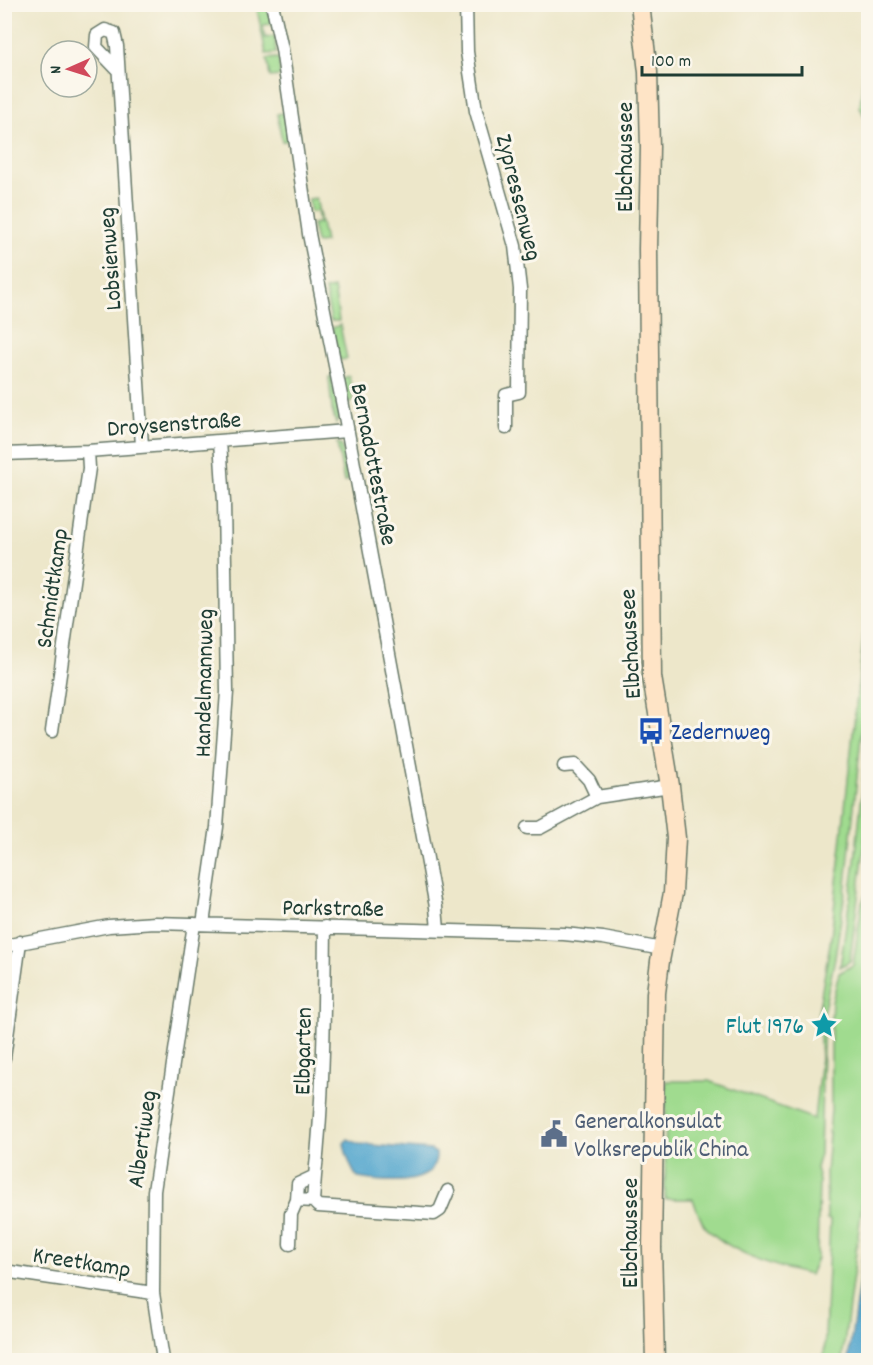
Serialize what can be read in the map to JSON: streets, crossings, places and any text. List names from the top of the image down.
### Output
{
  "streets": {
    "main road": ["Elbchaussee"],
    "street": [
      "Zypressenweg",
      "Lobsienweg",
      "Droysenstraße",
      "Bernadottestraße",
      "Schmidtkamp",
      "Handelmannweg",
      "Parkstraße",
      "Elbgarten",
      "Albertiweg",
      "Kreetkamp"
    ]
  },
  "crossings": [
    ["Elbchaussee", "Parkstraße"],
    ["Lobsienweg", "Droysenstraße"],
    ["Droysenstraße", "Bernadottestraße"],
    ["Droysenstraße", "Schmidtkamp"],
    ["Droysenstraße", "Handelmannweg"],
    ["Bernadottestraße", "Parkstraße"],
    ["Handelmannweg", "Parkstraße"],
    ["Handelmannweg", "Albertiweg"],
    ["Parkstraße", "Elbgarten"],
    ["Parkstraße", "Albertiweg"],
    ["Albertiweg", "Kreetkamp"]
  ],
  "places": {
    "bus stop": ["Zedernweg"],
    "place": ["Flut 1976"],
    "public building": ["Generalkonsulat Volksrepublik China"]
  },
  "scale_bar": "100 m",
  "north": "left"
}
